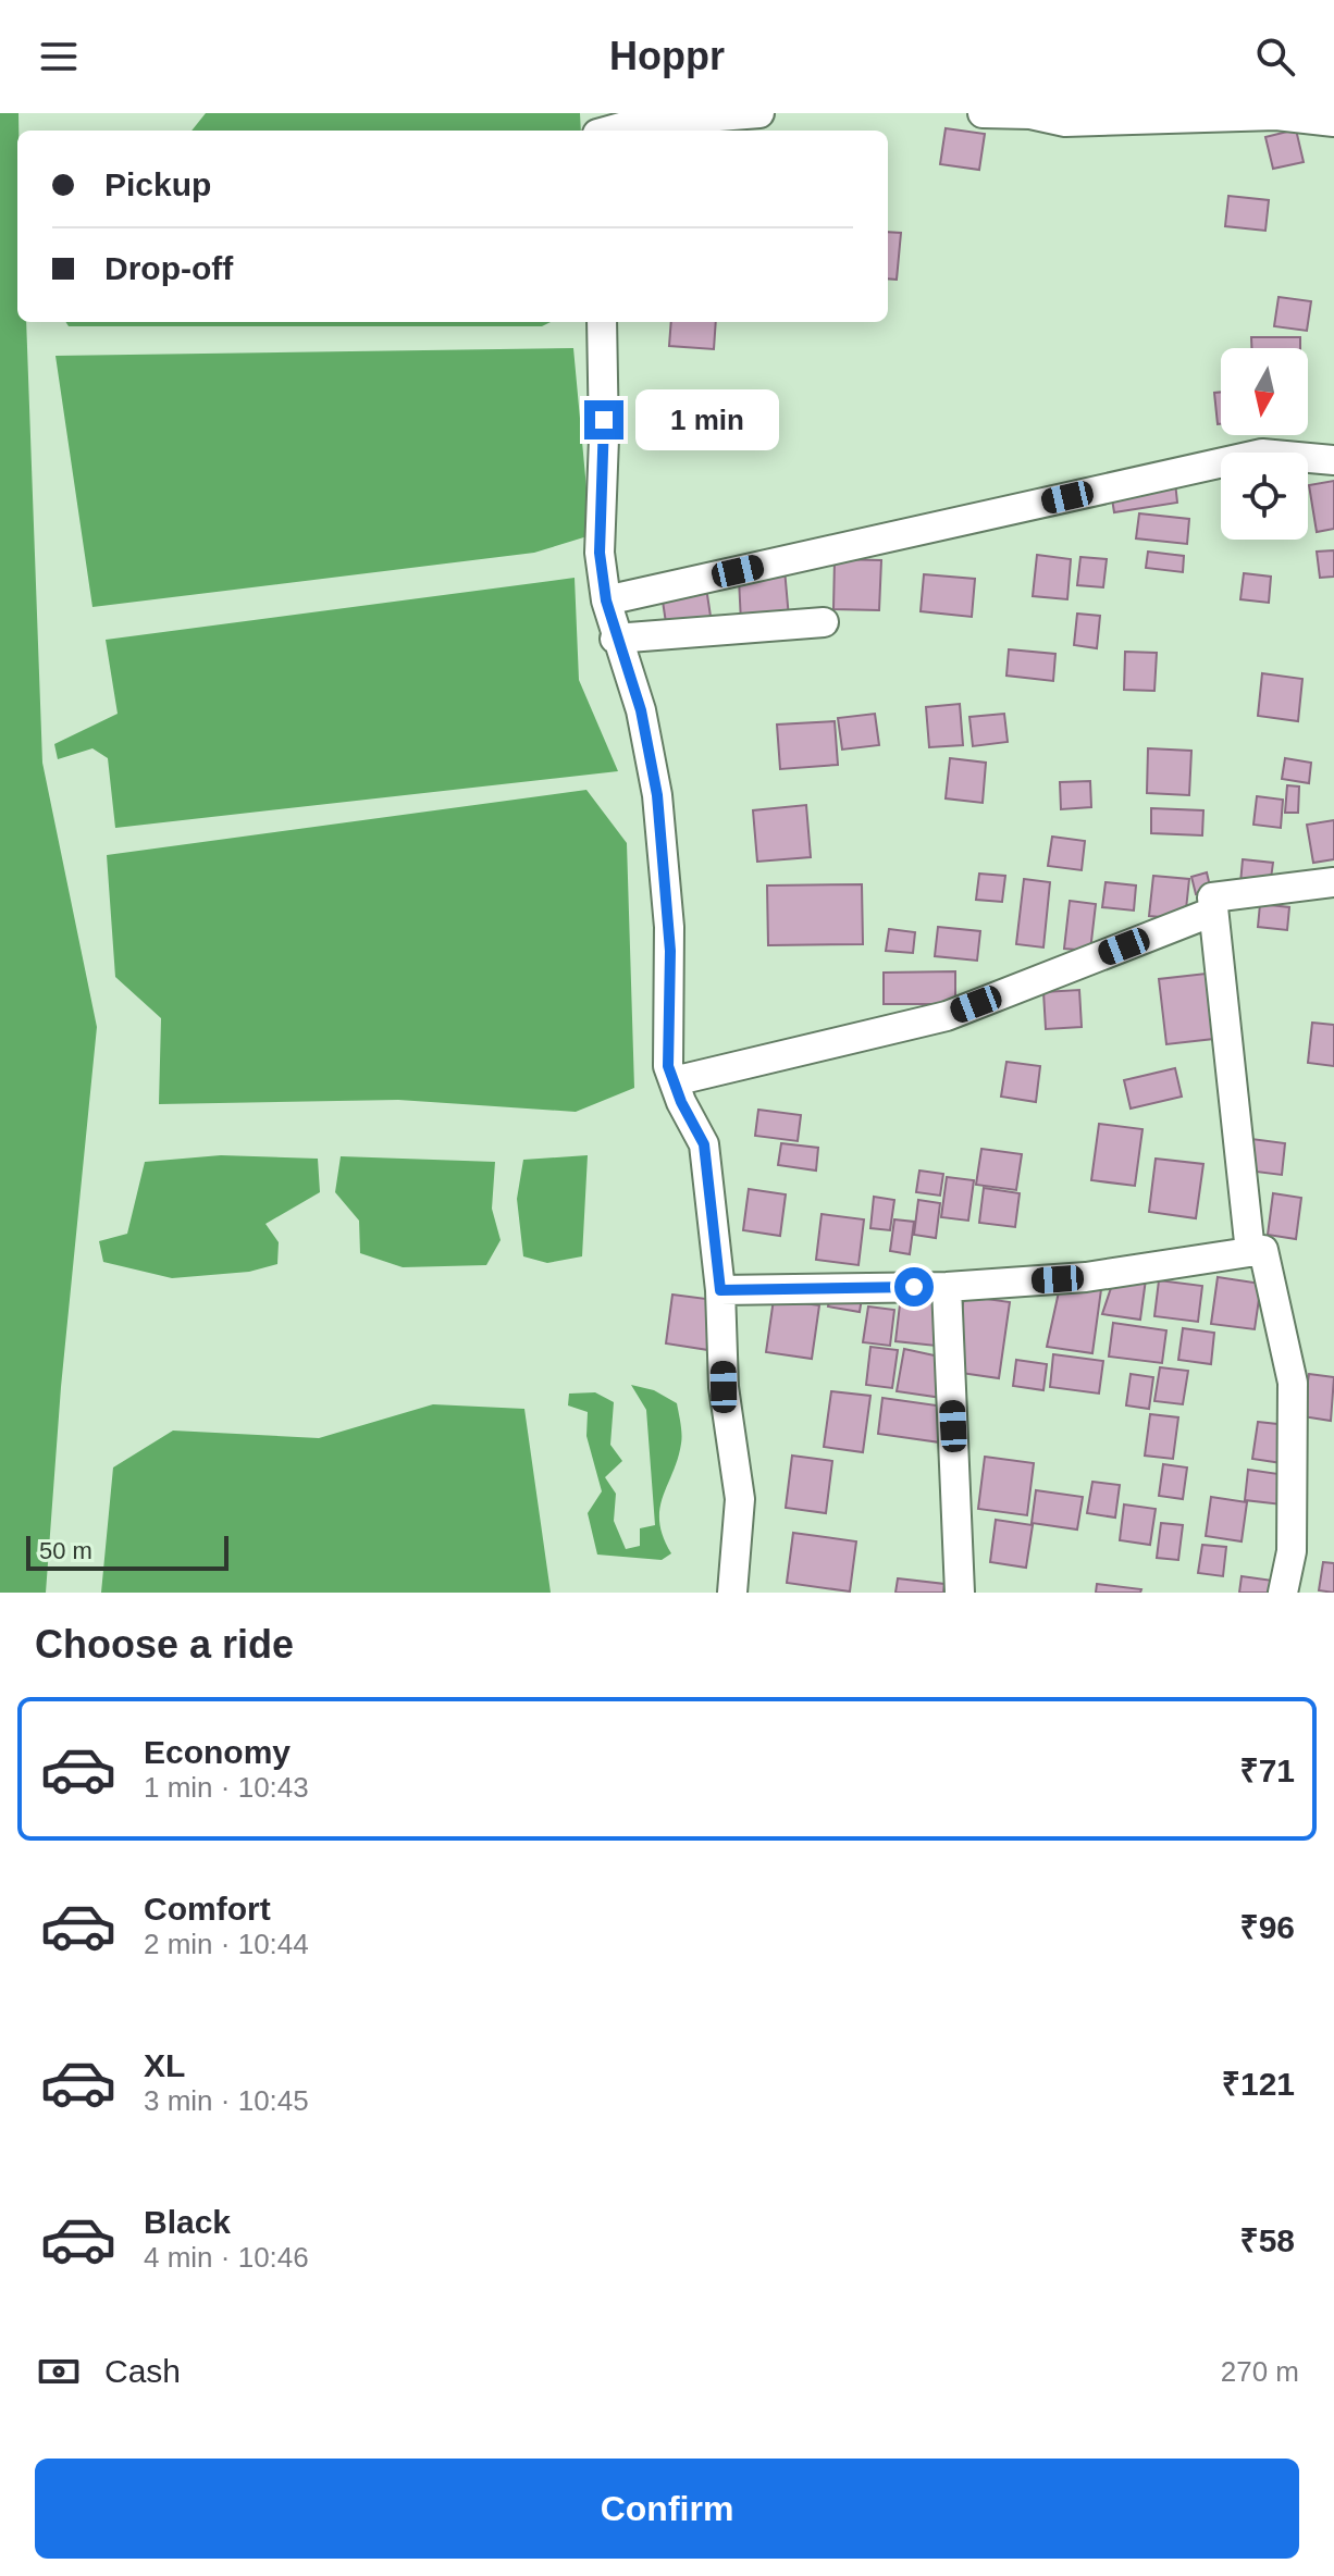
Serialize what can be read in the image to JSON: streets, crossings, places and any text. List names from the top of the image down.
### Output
{
  "scale_bar": "50 m",
  "north": "bottom",
  "page": {
    "header": "Hoppr",
    "banner": ["Pickup", "Drop-off"],
    "bubble": "1 min",
    "scale": "50 m",
    "heading": "Choose a ride",
    "list": [
      {
        "name": "Economy",
        "note": "1 min · 10:43",
        "value": "₹71"
      },
      {
        "name": "Comfort",
        "note": "2 min · 10:44",
        "value": "₹96"
      },
      {
        "name": "XL",
        "note": "3 min · 10:45",
        "value": "₹121"
      },
      {
        "name": "Black",
        "note": "4 min · 10:46",
        "value": "₹58"
      }
    ],
    "pay": ["Cash", "270 m"],
    "buttons": "Confirm"
  }
}
